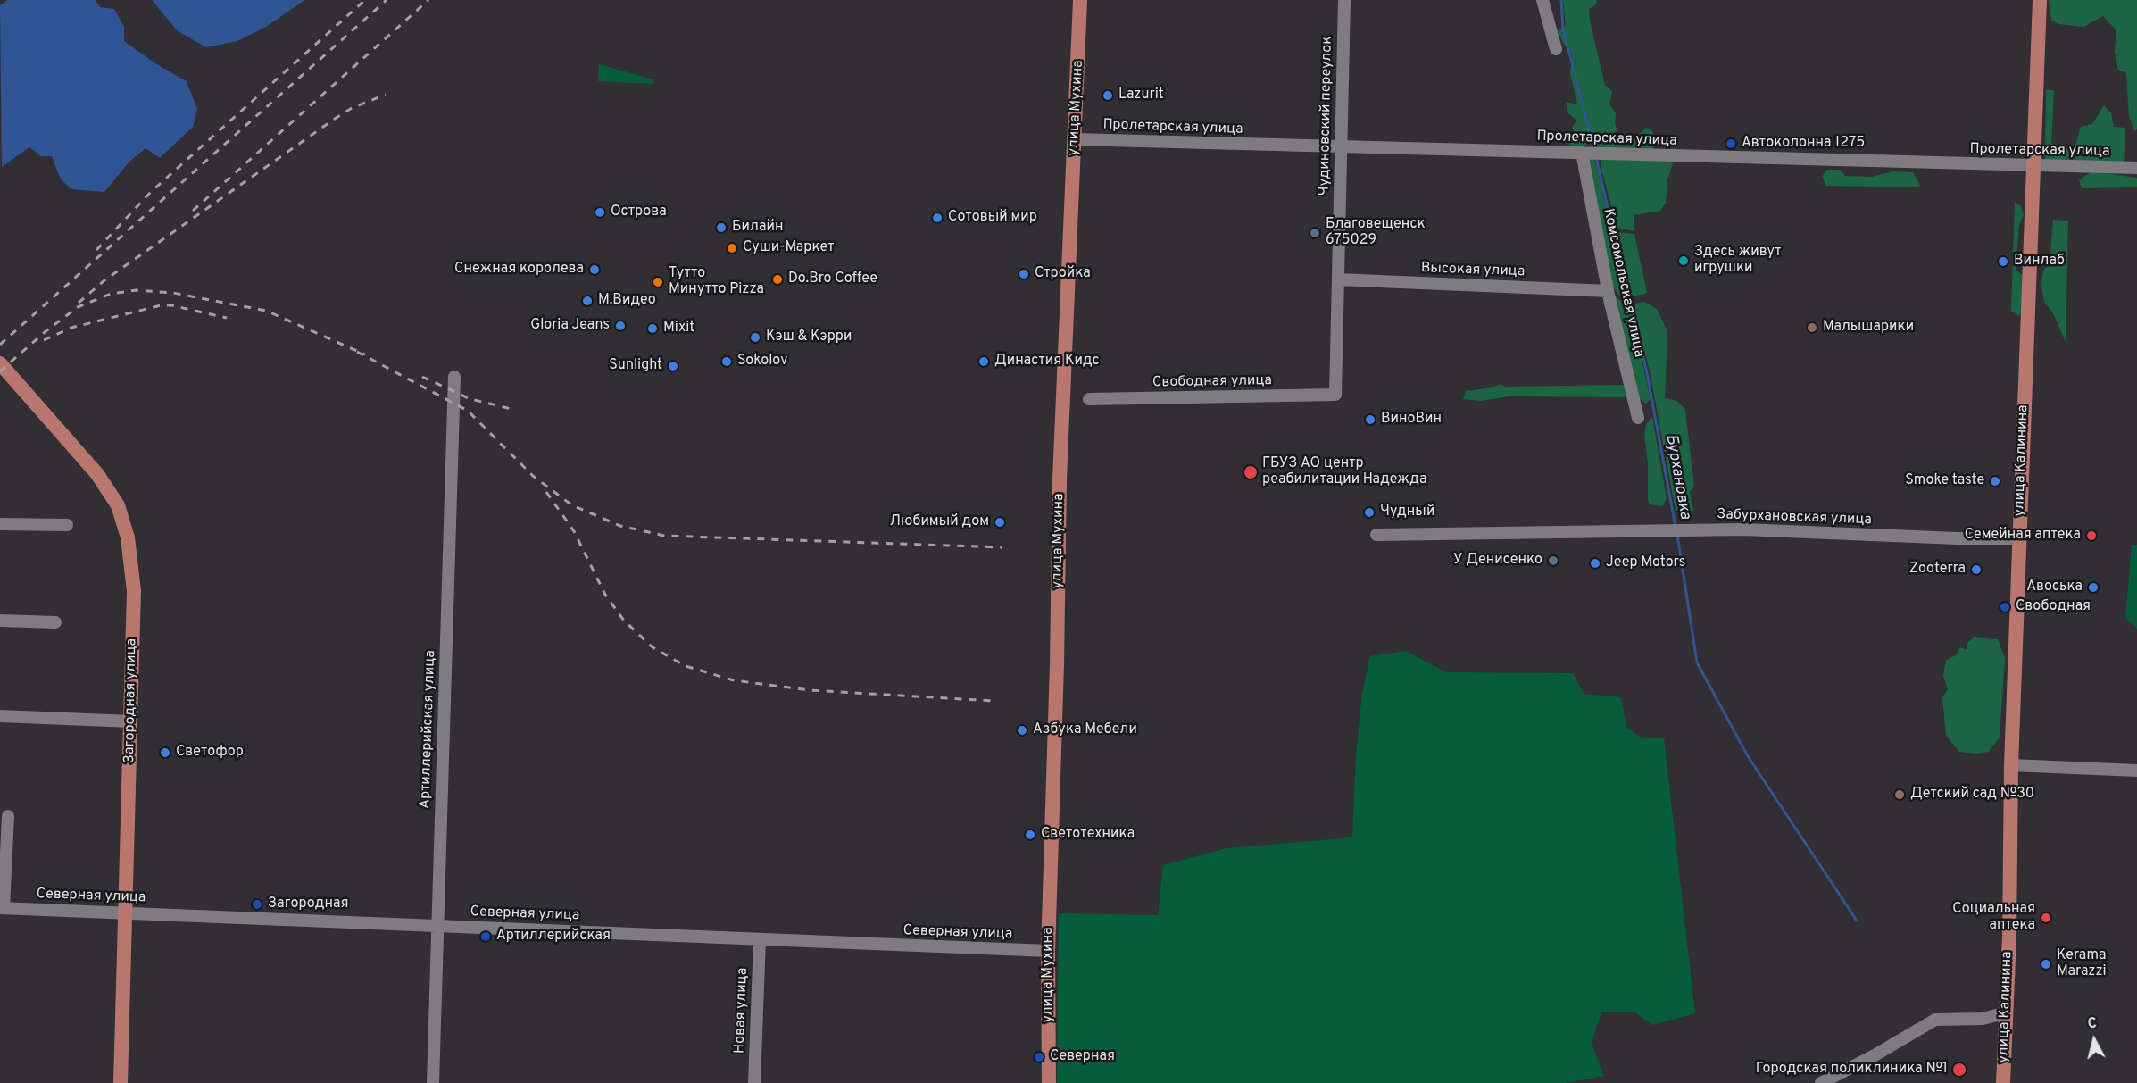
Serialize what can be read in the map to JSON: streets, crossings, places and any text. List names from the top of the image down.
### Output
{
  "streets": {
    "main road": ["улица Мухина", "улица Калинина", "Загородная улица"],
    "street": [
      "Чудиновский переулок",
      "Пролетарская улица",
      "Высокая улица",
      "Комсомольская улица",
      "Свободная улица",
      "Забурхановская улица",
      "Артиллерийская улица",
      "Северная улица",
      "Новая улица"
    ]
  },
  "crossings": [
    ["улица Мухина", "Пролетарская улица"],
    ["улица Мухина", "Северная улица"],
    ["Чудиновский переулок", "Пролетарская улица"],
    ["Чудиновский переулок", "Высокая улица"],
    ["Чудиновский переулок", "Свободная улица"],
    ["Пролетарская улица", "Комсомольская улица"],
    ["Пролетарская улица", "улица Калинина"],
    ["Высокая улица", "Комсомольская улица"],
    ["улица Калинина", "Забурхановская улица"],
    ["Загородная улица", "Северная улица"],
    ["Артиллерийская улица", "Северная улица"],
    ["Северная улица", "Новая улица"]
  ],
  "water": ["Бурхановка"],
  "places": [
    "Lazurit",
    "Автоколонна 1275",
    "Острова",
    "Сотовый мир",
    "Билайн",
    "Благовещенск 675029",
    "Суши-Маркет",
    "Здесь живут игрушки",
    "Винлаб",
    "Снежная королева",
    "Стройка",
    "Do.Bro Coffee",
    "Тутто Минутто Pizza",
    "М.Видео",
    "Gloria Jeans",
    "Малышарики",
    "Mixit",
    "Кэш & Кэрри",
    "Sokolov",
    "Династия Кидс",
    "Sunlight",
    "ВиноВин",
    "ГБУЗ АО центр реабилитации Надежда",
    "Smoke taste",
    "Чудный",
    "Любимый дом",
    "Семейная аптека",
    "У Денисенко",
    "Jeep Motors",
    "Zooterra",
    "Авоська",
    "Свободная",
    "Азбука Мебели",
    "Светофор",
    "Детский сад №30",
    "Светотехника",
    "Загородная",
    "Социальная аптека",
    "Артиллерийская",
    "Kerama Marazzi",
    "Северная",
    "Городская поликлиника №1"
  ],
  "north": "top"
}
